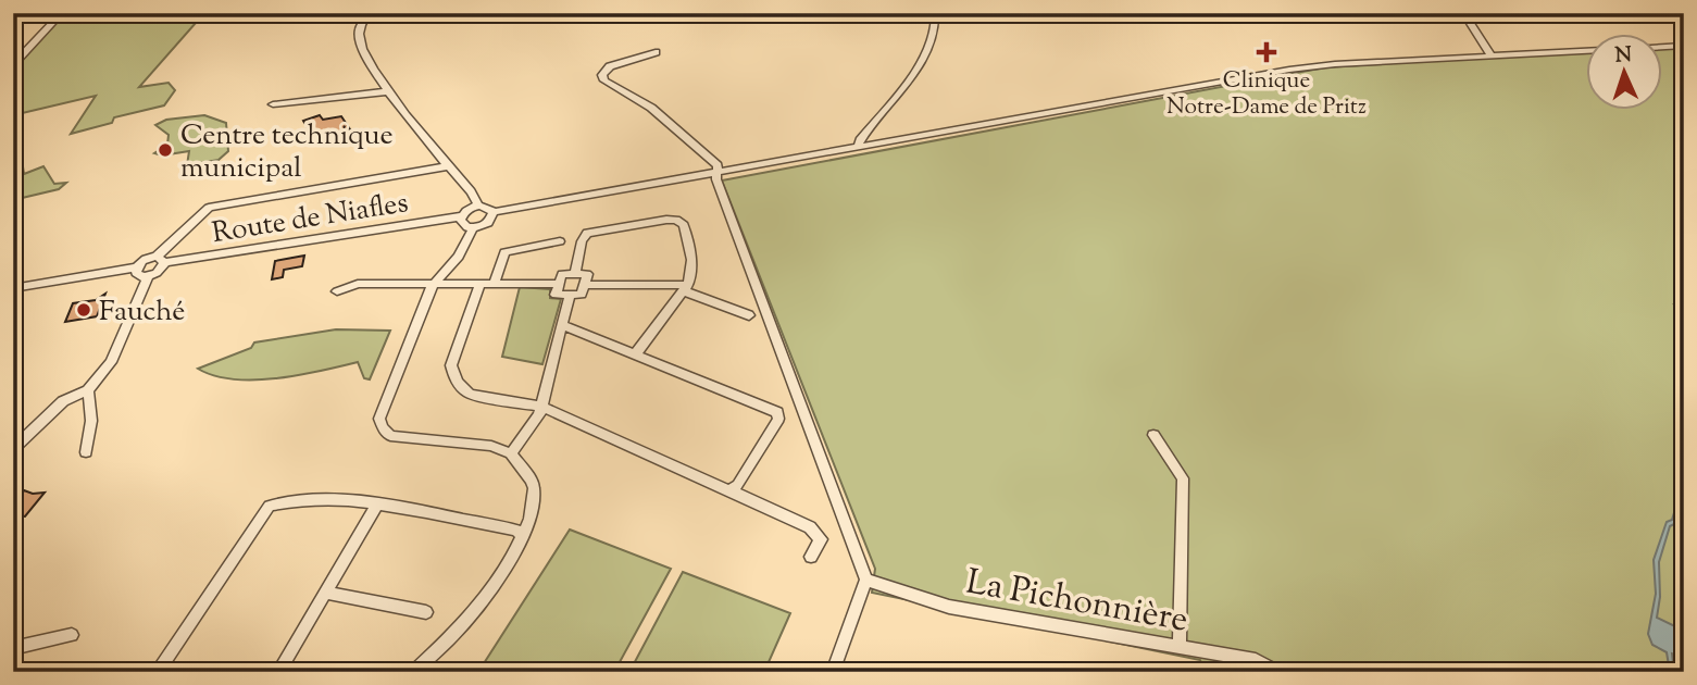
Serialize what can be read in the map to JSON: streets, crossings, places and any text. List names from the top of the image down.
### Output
{
  "streets": {
    "street": ["Route de Niafles", "La Pichonnière"]
  },
  "places": {
    "health": ["Clinique Notre-Dame de Pritz"],
    "other": ["Centre technique municipal", "Fauché"]
  },
  "north": "top"
}
